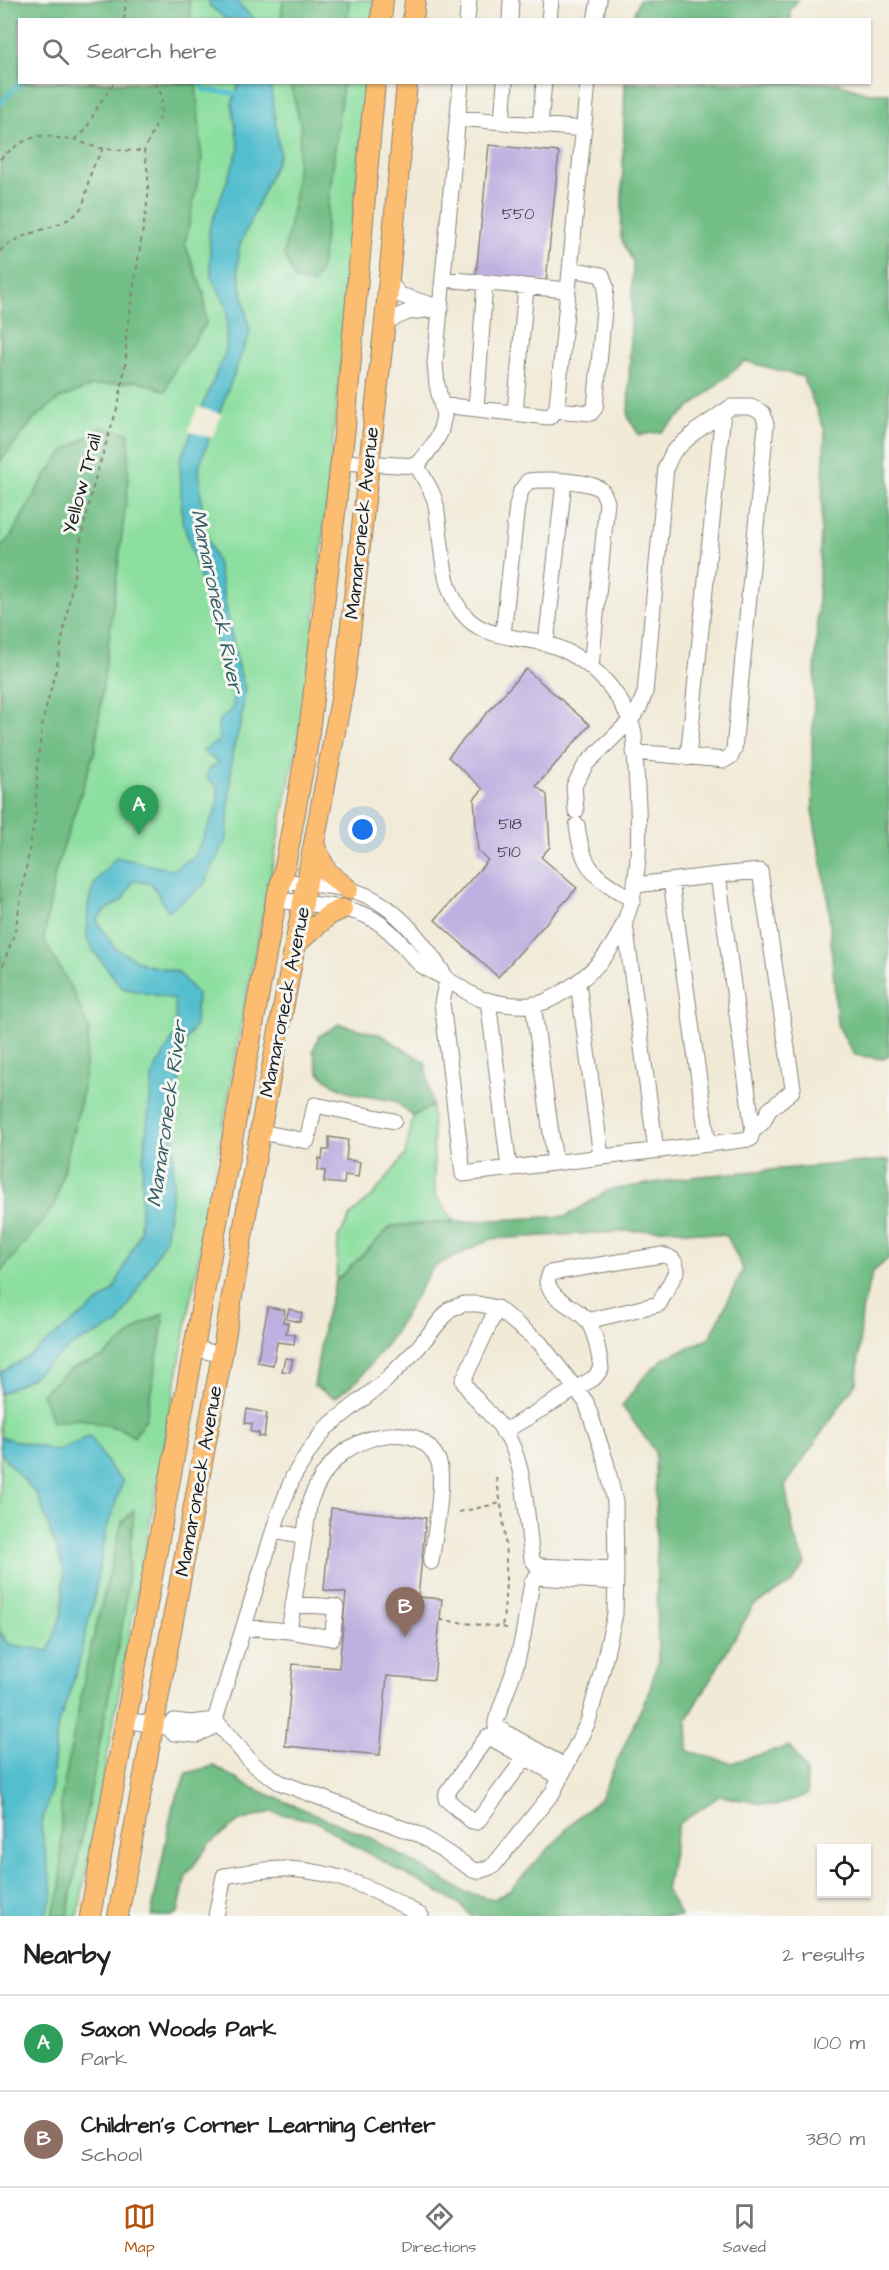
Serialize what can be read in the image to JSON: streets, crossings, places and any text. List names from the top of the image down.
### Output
{
  "streets": {
    "main road": ["Mamaroneck Avenue"],
    "path": ["Yellow Trail"]
  },
  "water": ["Mamaroneck River"],
  "house_numbers": ["550", "518", "510"],
  "page": {
    "search": "Search here",
    "pins": ["A", "B"],
    "heading": ["Nearby", "2 results"],
    "list": [
      {
        "mark": "A",
        "name": "Saxon Woods Park",
        "note": "Park",
        "value": "100 m"
      },
      {
        "mark": "B",
        "name": "Children's Corner Learning Center",
        "note": "School",
        "value": "380 m"
      }
    ],
    "nav": ["Map", "Directions", "Saved"]
  }
}
